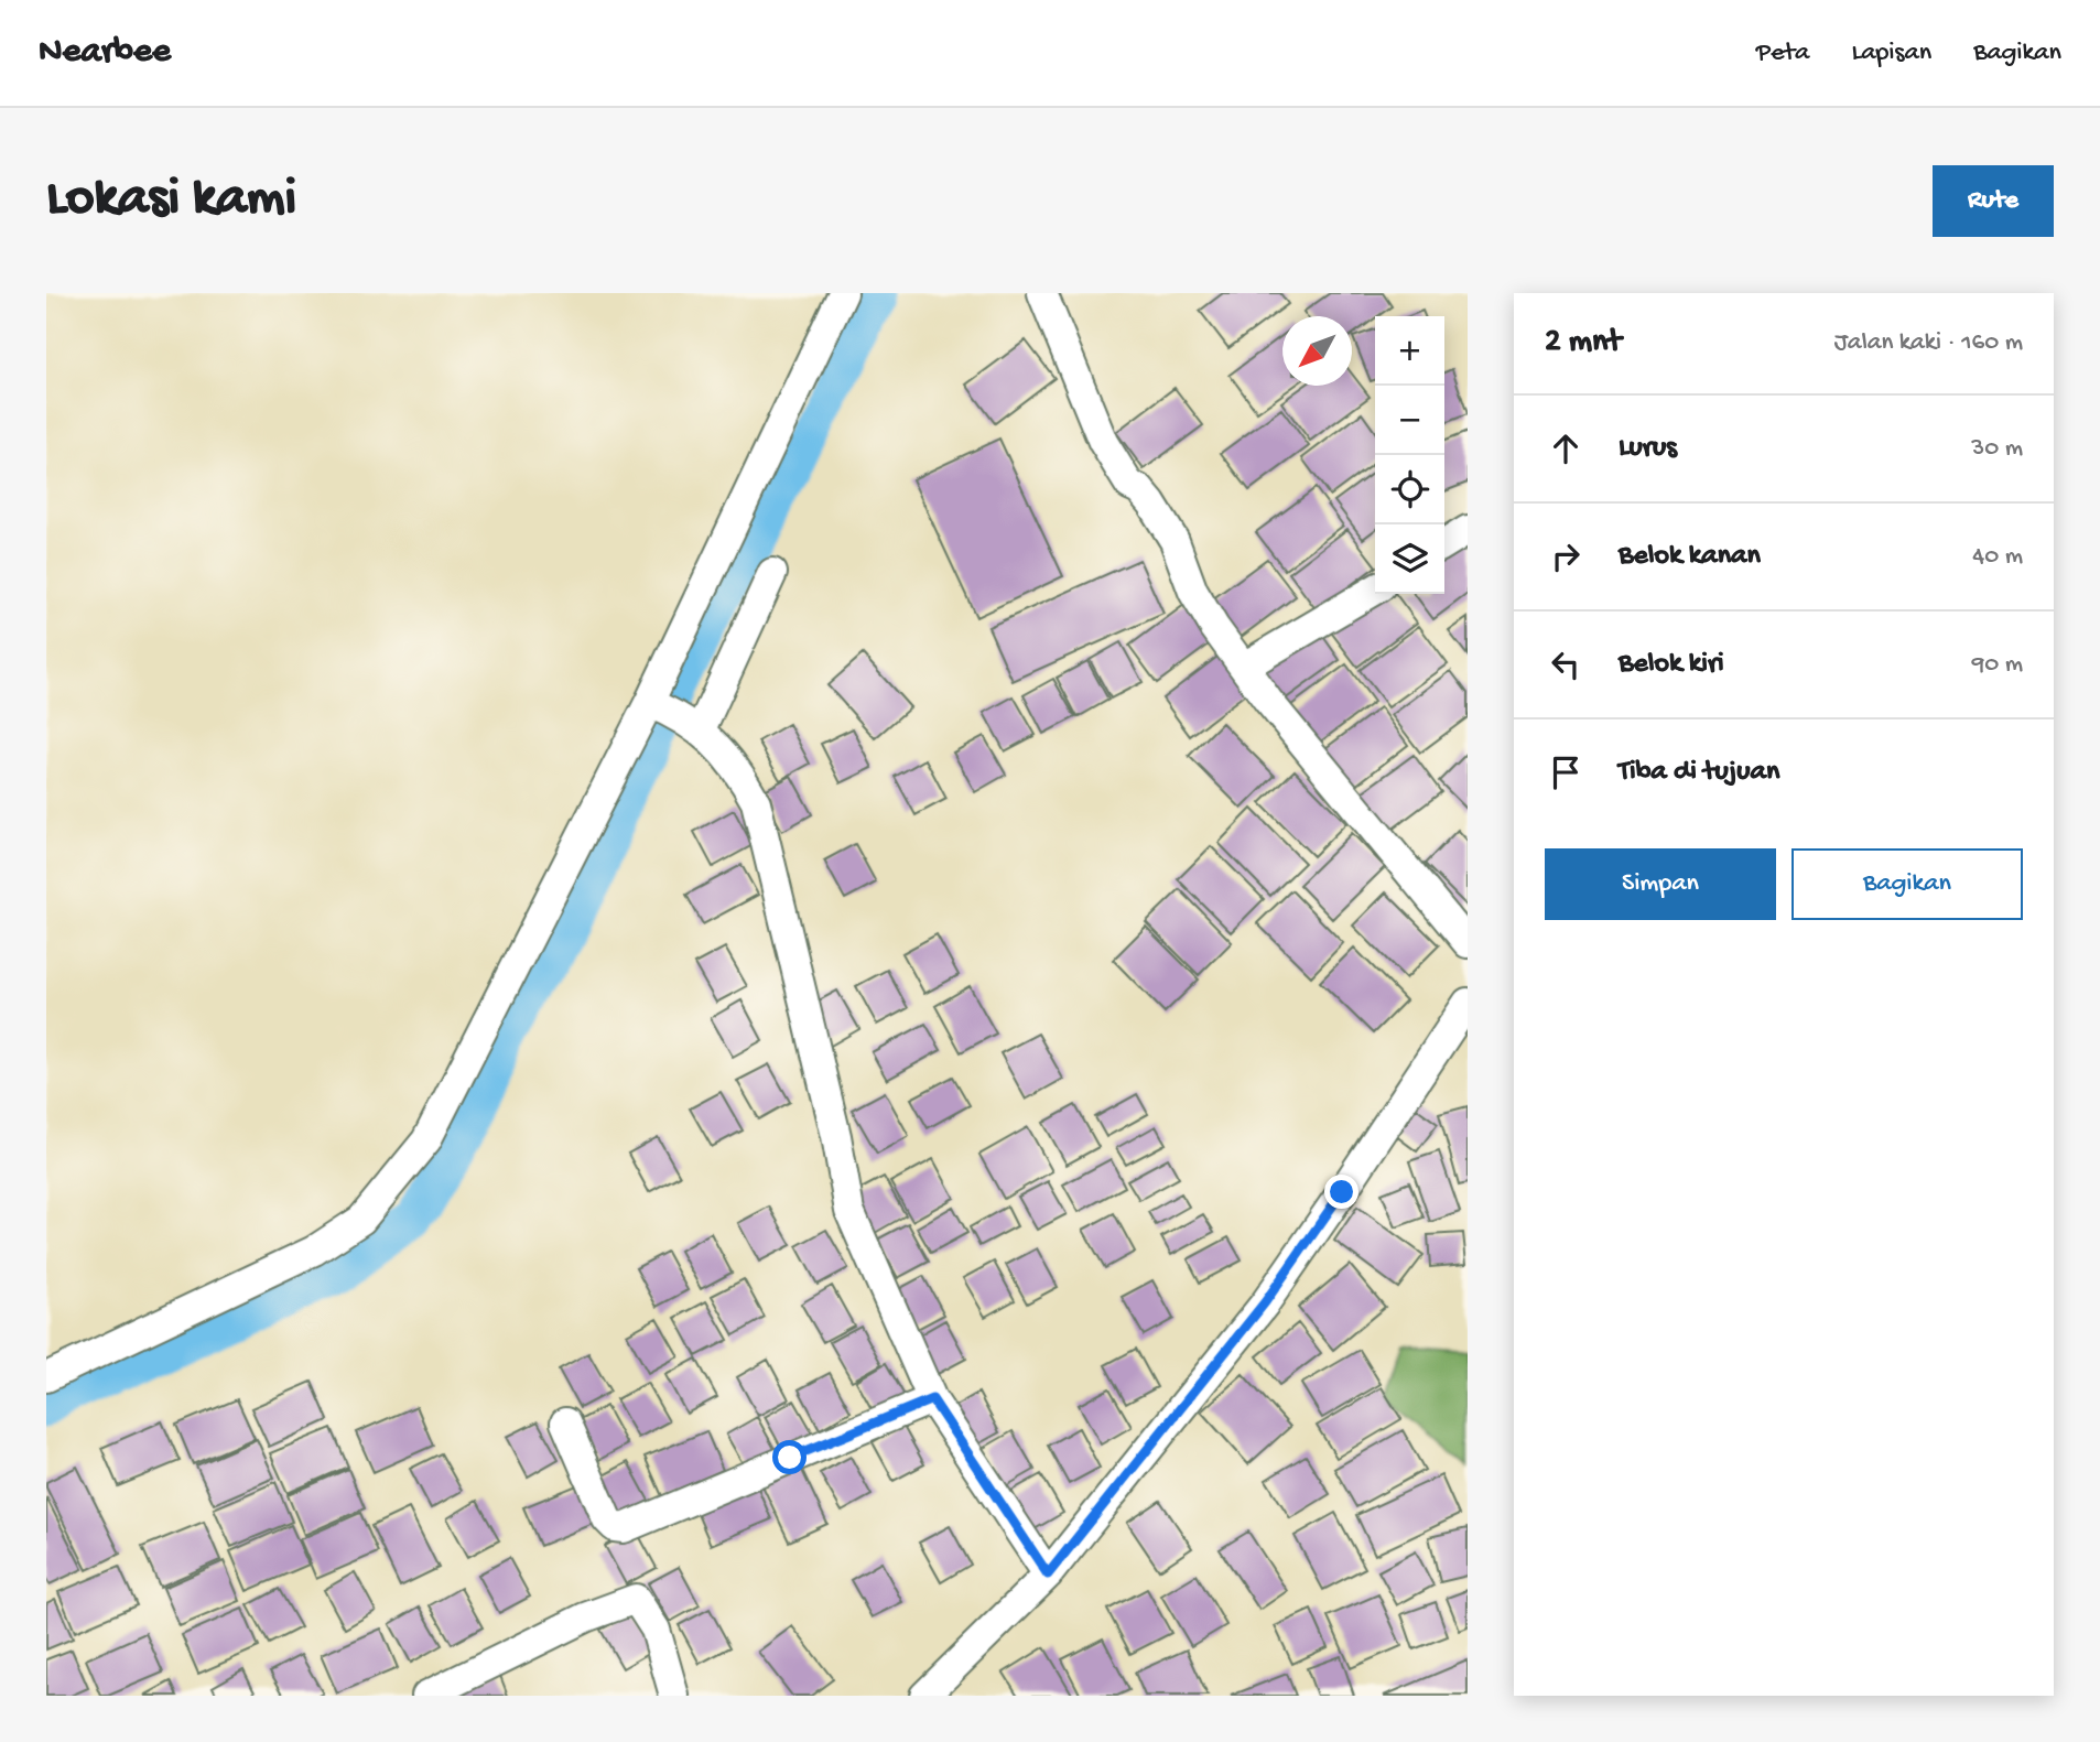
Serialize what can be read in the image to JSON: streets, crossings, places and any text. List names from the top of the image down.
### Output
{
  "north": "bottom left",
  "page": {
    "header": "Nearbee",
    "nav": ["Peta", "Lapisan", "Bagikan"],
    "buttons": [
      "Rute",
      ["Simpan", "Bagikan"]
    ],
    "title": "Lokasi kami",
    "heading": ["2 mnt", "Jalan kaki · 160 m"],
    "map_buttons": ["+", "−"],
    "list": [
      ["Lurus", "30 m"],
      ["Belok kanan", "40 m"],
      ["Belok kiri", "90 m"],
      "Tiba di tujuan"
    ]
  }
}
